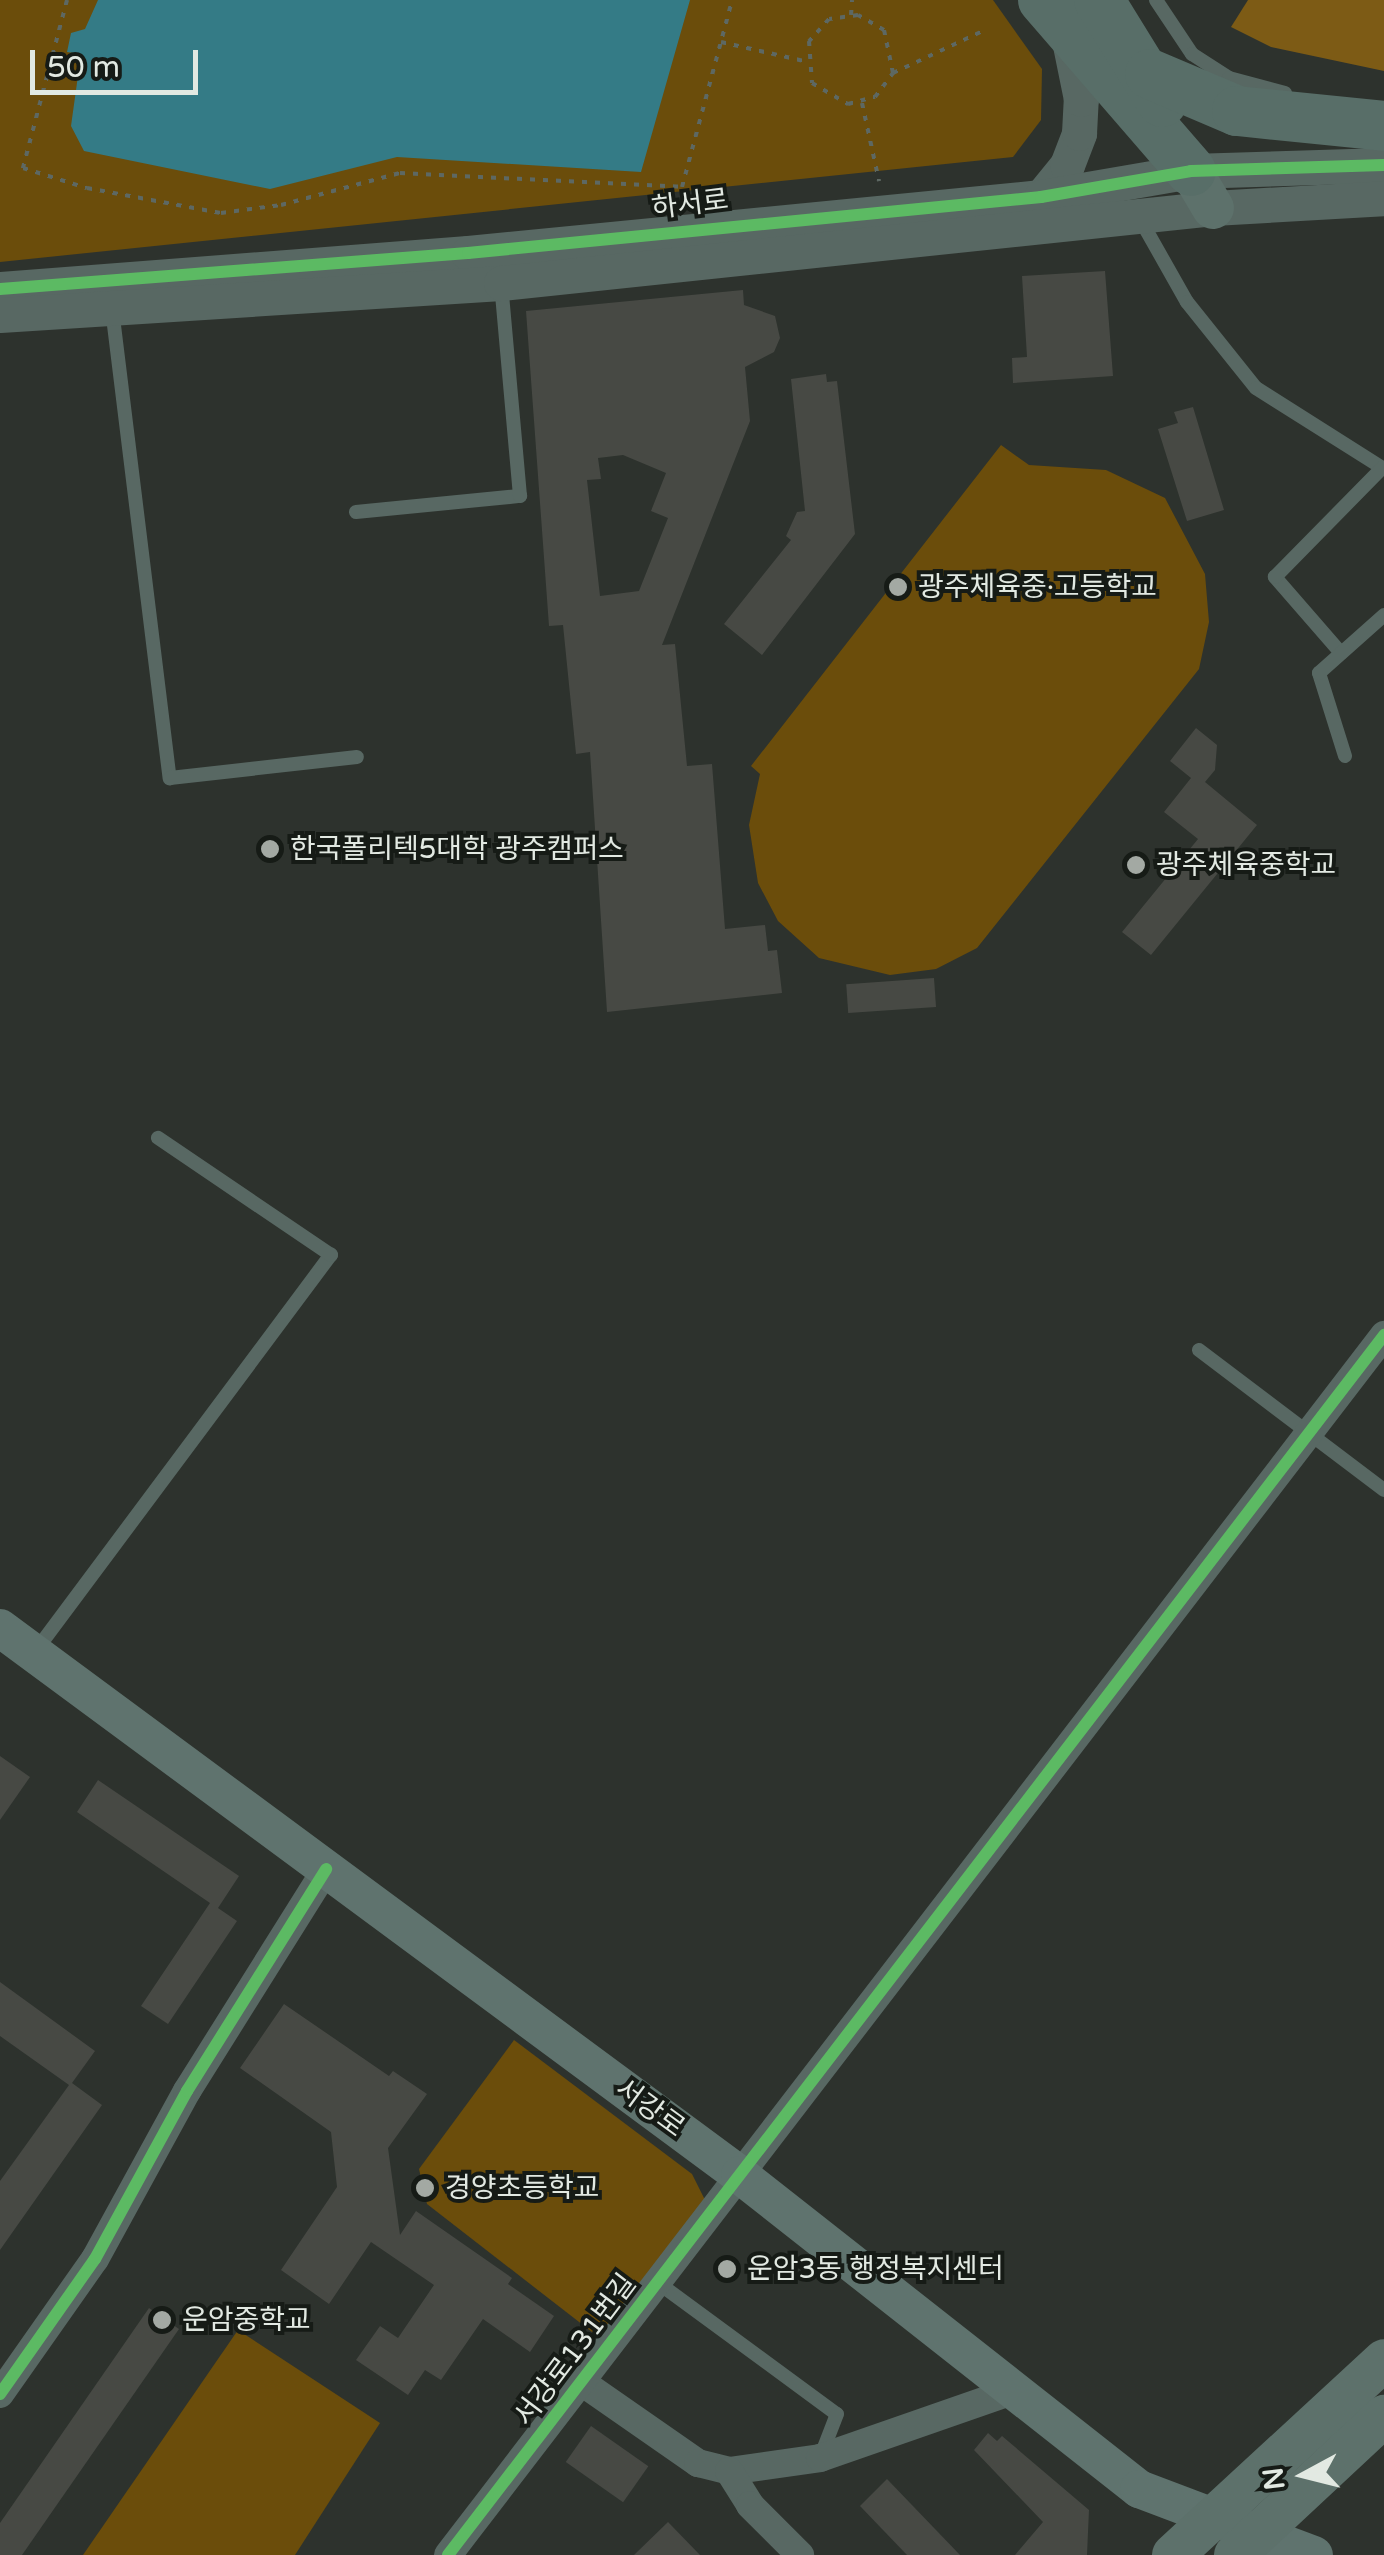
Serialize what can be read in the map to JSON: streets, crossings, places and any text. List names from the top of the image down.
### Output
{
  "streets": {
    "main road": ["서강로"],
    "street": ["하서로", "서강로131번길"]
  },
  "crossings": [
    ["서강로", "서강로131번길"]
  ],
  "places": [
    "광주체육중·고등학교",
    "한국폴리텍5대학 광주캠퍼스",
    "광주체육중학교",
    "경양초등학교",
    "운암3동 행정복지센터",
    "운암중학교"
  ],
  "scale_bar": "50 m",
  "north": "left"
}
